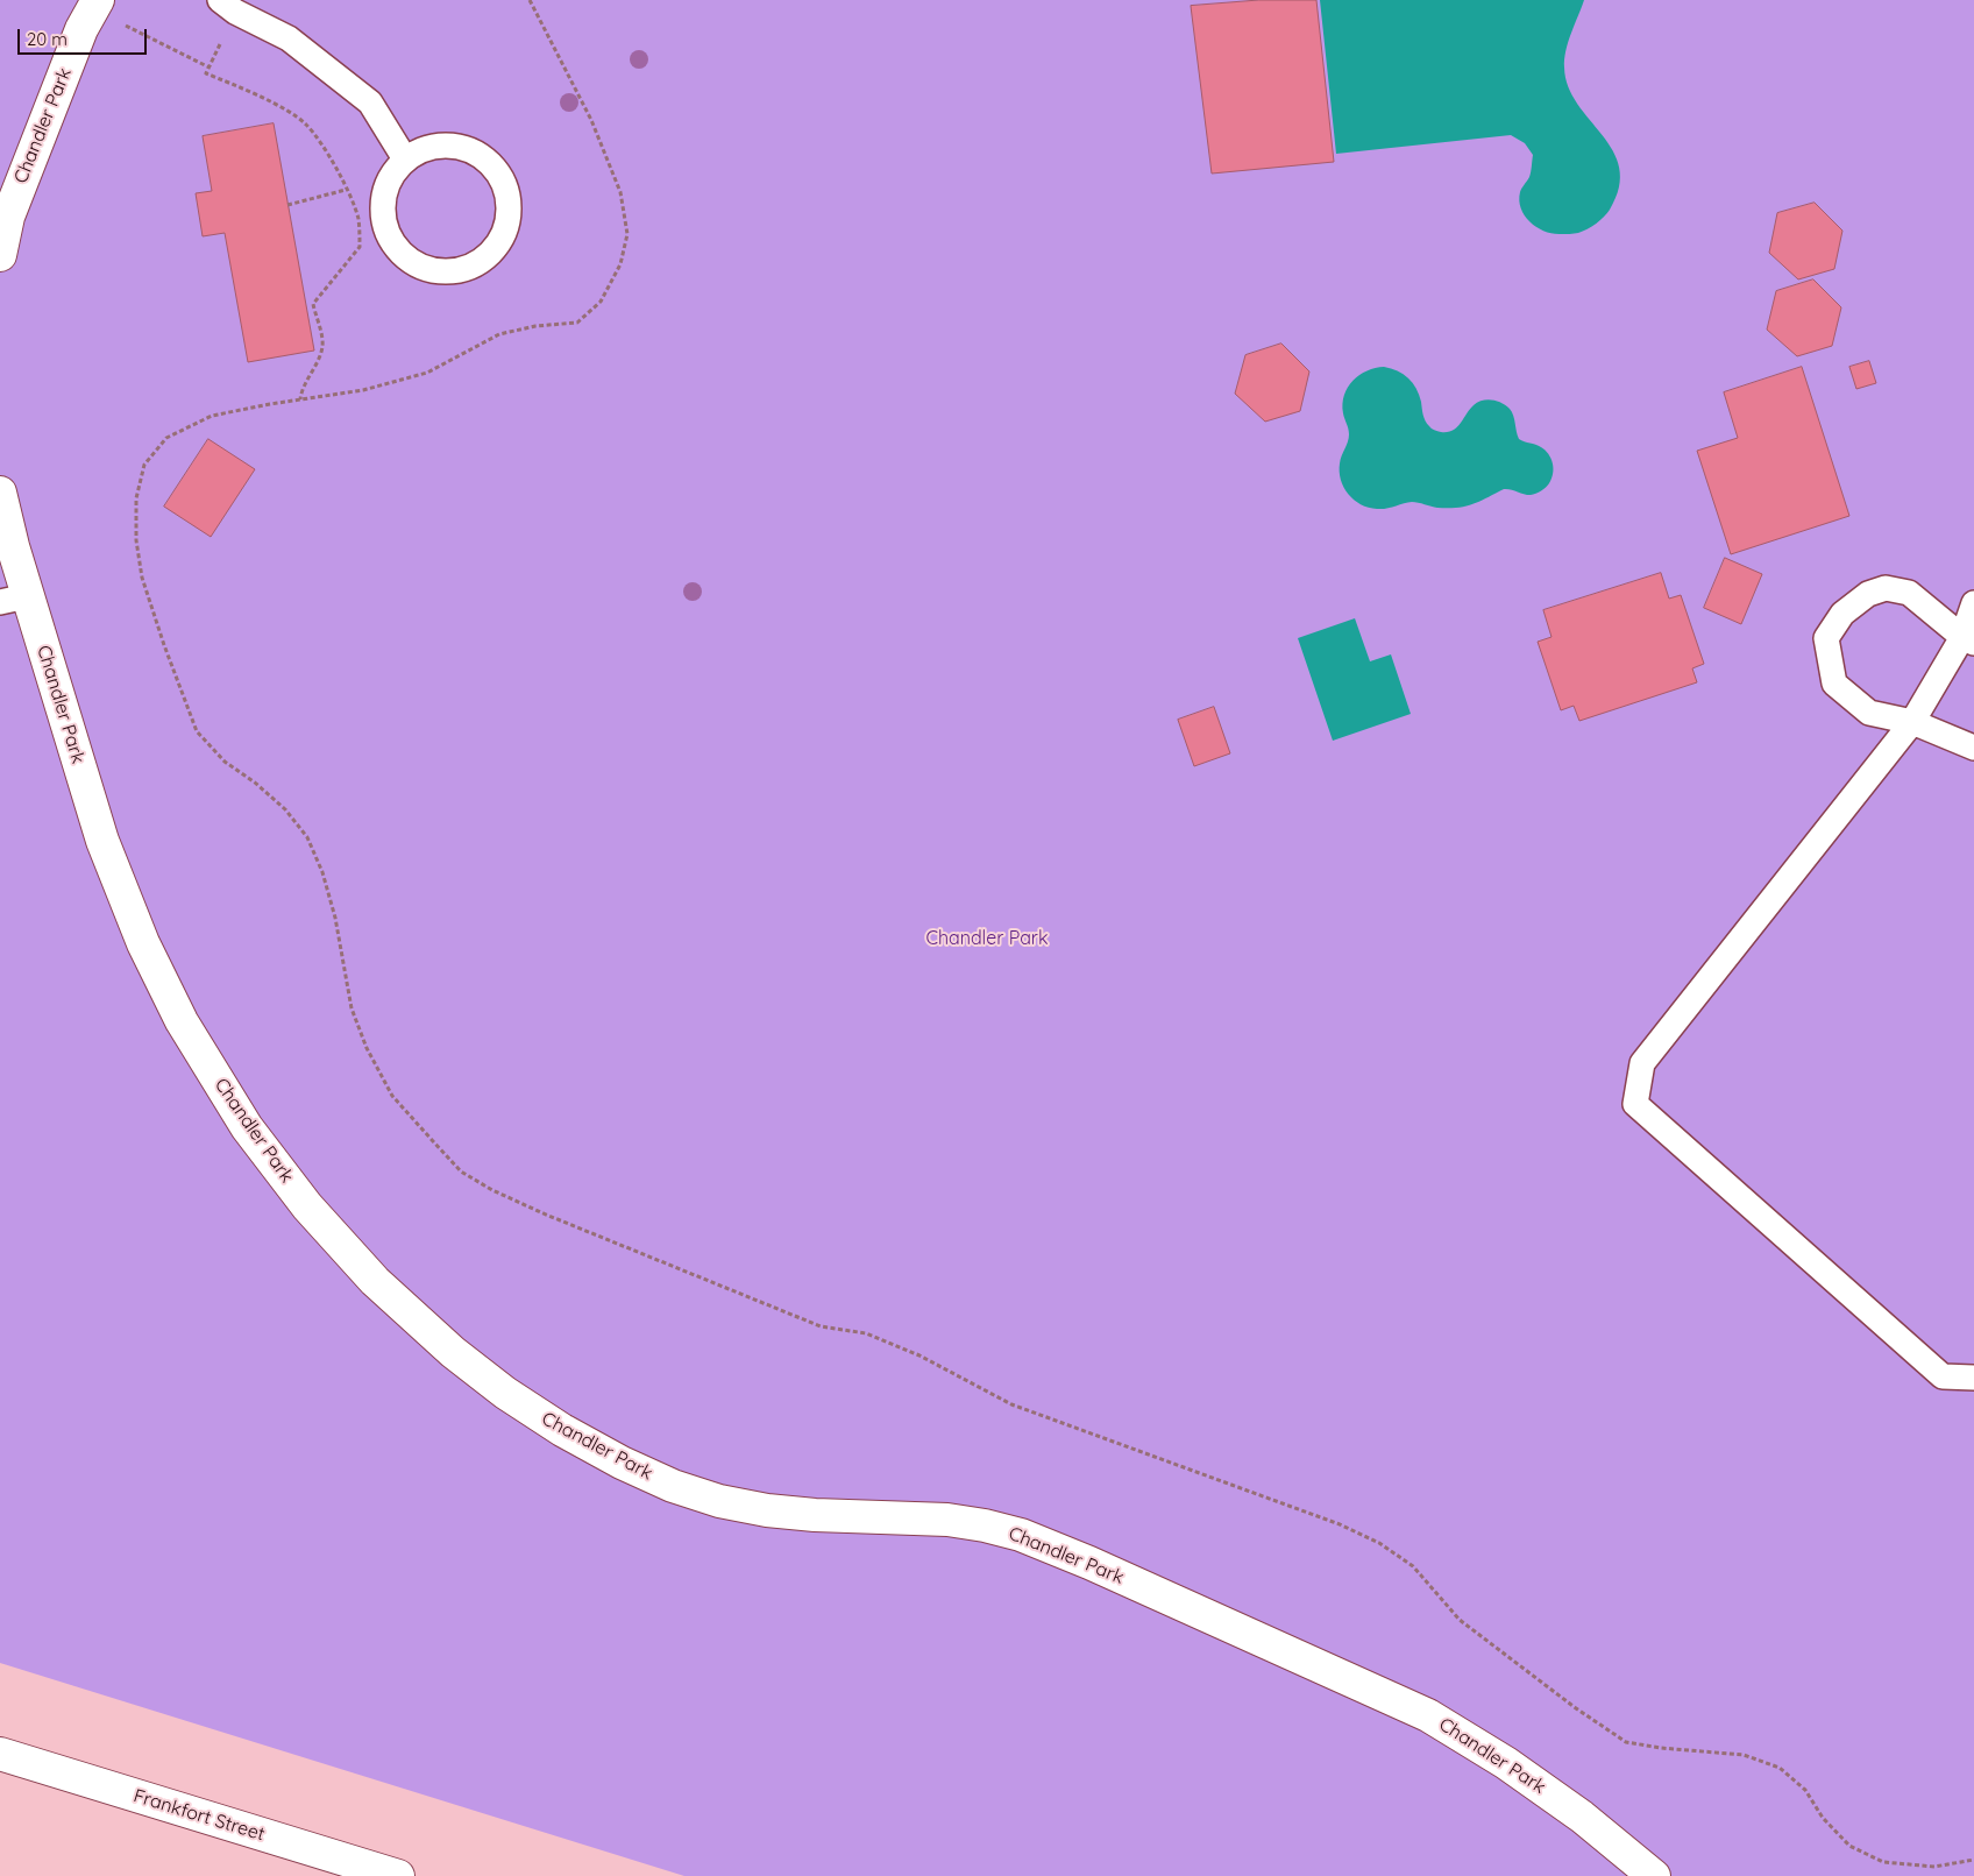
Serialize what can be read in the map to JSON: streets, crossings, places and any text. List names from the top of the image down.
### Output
{
  "streets": {
    "street": ["Chandler Park", "Frankfort Street"]
  },
  "parks": ["Chandler Park"],
  "scale_bar": "20 m"
}
